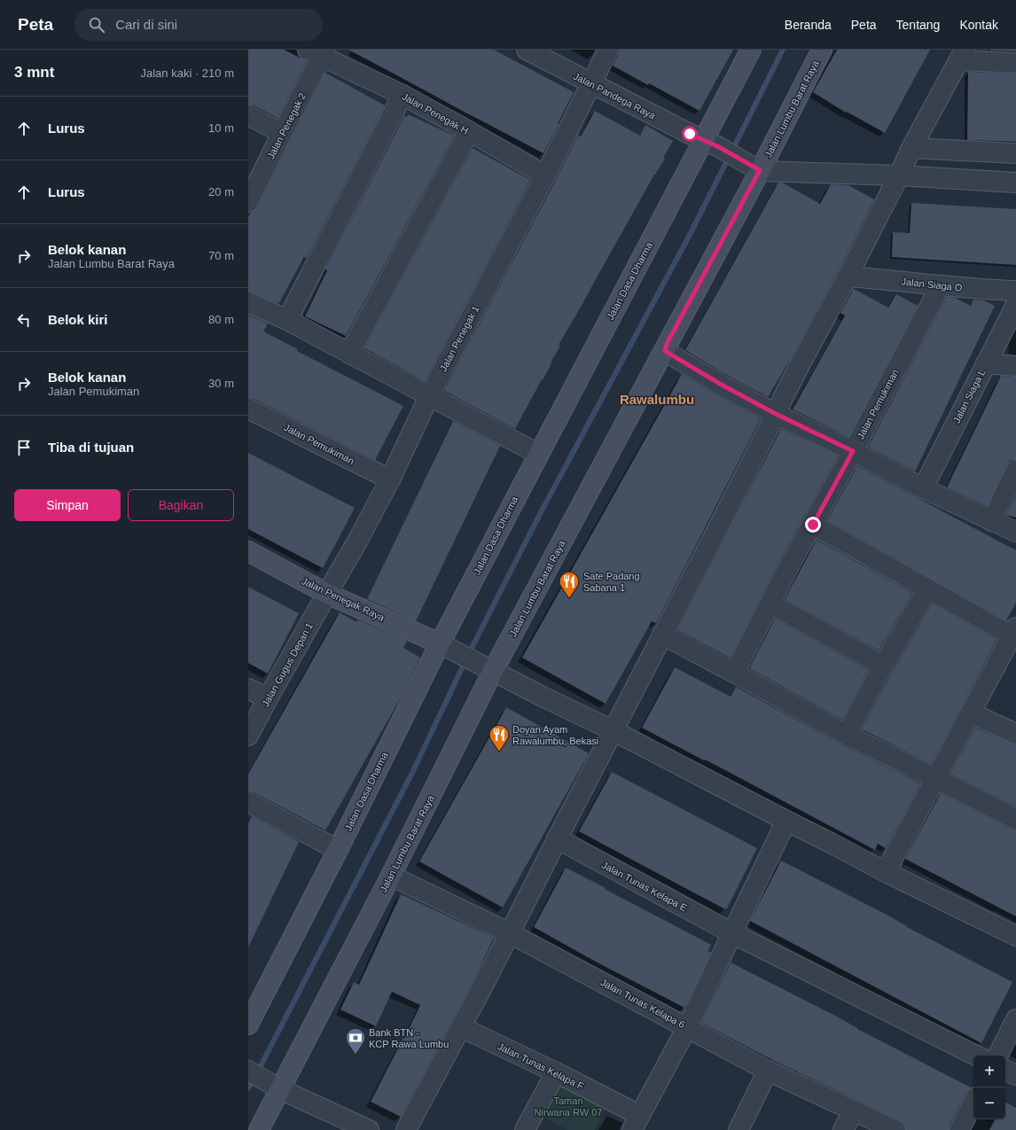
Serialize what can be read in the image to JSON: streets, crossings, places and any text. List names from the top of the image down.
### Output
{
  "streets": {
    "street": [
      "Jalan Pandega Raya",
      "Jalan Lumbu Barat Raya",
      "Jalan Penegak H",
      "Jalan Penegak 2",
      "Jalan Dasa Dharma",
      "Jalan Siaga O",
      "Jalan Penegak 1",
      "Jalan Siaga L",
      "Jalan Pemukiman",
      "Jalan Penegak Raya",
      "Jalan Gugus Depan 1",
      "Jalan Tunas Kelapa E",
      "Jalan Tunas Kelapa 6",
      "Jalan Tunas Kelapa F"
    ]
  },
  "crossings": [
    ["Jalan Pandega Raya", "Jalan Lumbu Barat Raya"],
    ["Jalan Pandega Raya", "Jalan Dasa Dharma"],
    ["Jalan Pandega Raya", "Jalan Penegak 1"],
    ["Jalan Lumbu Barat Raya", "Jalan Tunas Kelapa 6"],
    ["Jalan Penegak H", "Jalan Penegak 2"],
    ["Jalan Penegak H", "Jalan Penegak 1"],
    ["Jalan Dasa Dharma", "Jalan Penegak Raya"],
    ["Jalan Siaga O", "Jalan Pemukiman"],
    ["Jalan Penegak 1", "Jalan Pemukiman"],
    ["Jalan Penegak 1", "Jalan Penegak Raya"],
    ["Jalan Penegak 1", "Jalan Gugus Depan 1"],
    ["Jalan Penegak Raya", "Jalan Gugus Depan 1"]
  ],
  "districts": ["Rawalumbu"],
  "parks": ["Taman Nirwana RW 07"],
  "places": {
    "restaurant": ["Sate Padang Sabana 1", "Doyan Ayam Rawalumbu, Bekasi"],
    "bank": ["Bank BTN - KCP Rawa Lumbu"]
  },
  "page": {
    "header": "Peta",
    "search": "Cari di sini",
    "nav": [
      "Beranda",
      "Peta",
      "Tentang",
      "Kontak"
    ],
    "heading": ["3 mnt", "Jalan kaki · 210 m"],
    "list": [
      ["Lurus", "10 m"],
      ["Lurus", "20 m"],
      ["Belok kanan", "Jalan Lumbu Barat Raya", "70 m"],
      ["Belok kiri", "80 m"],
      ["Belok kanan", "Jalan Pemukiman", "30 m"],
      "Tiba di tujuan"
    ],
    "buttons": ["Simpan", "Bagikan"],
    "map_buttons": ["+", "−"]
  }
}
